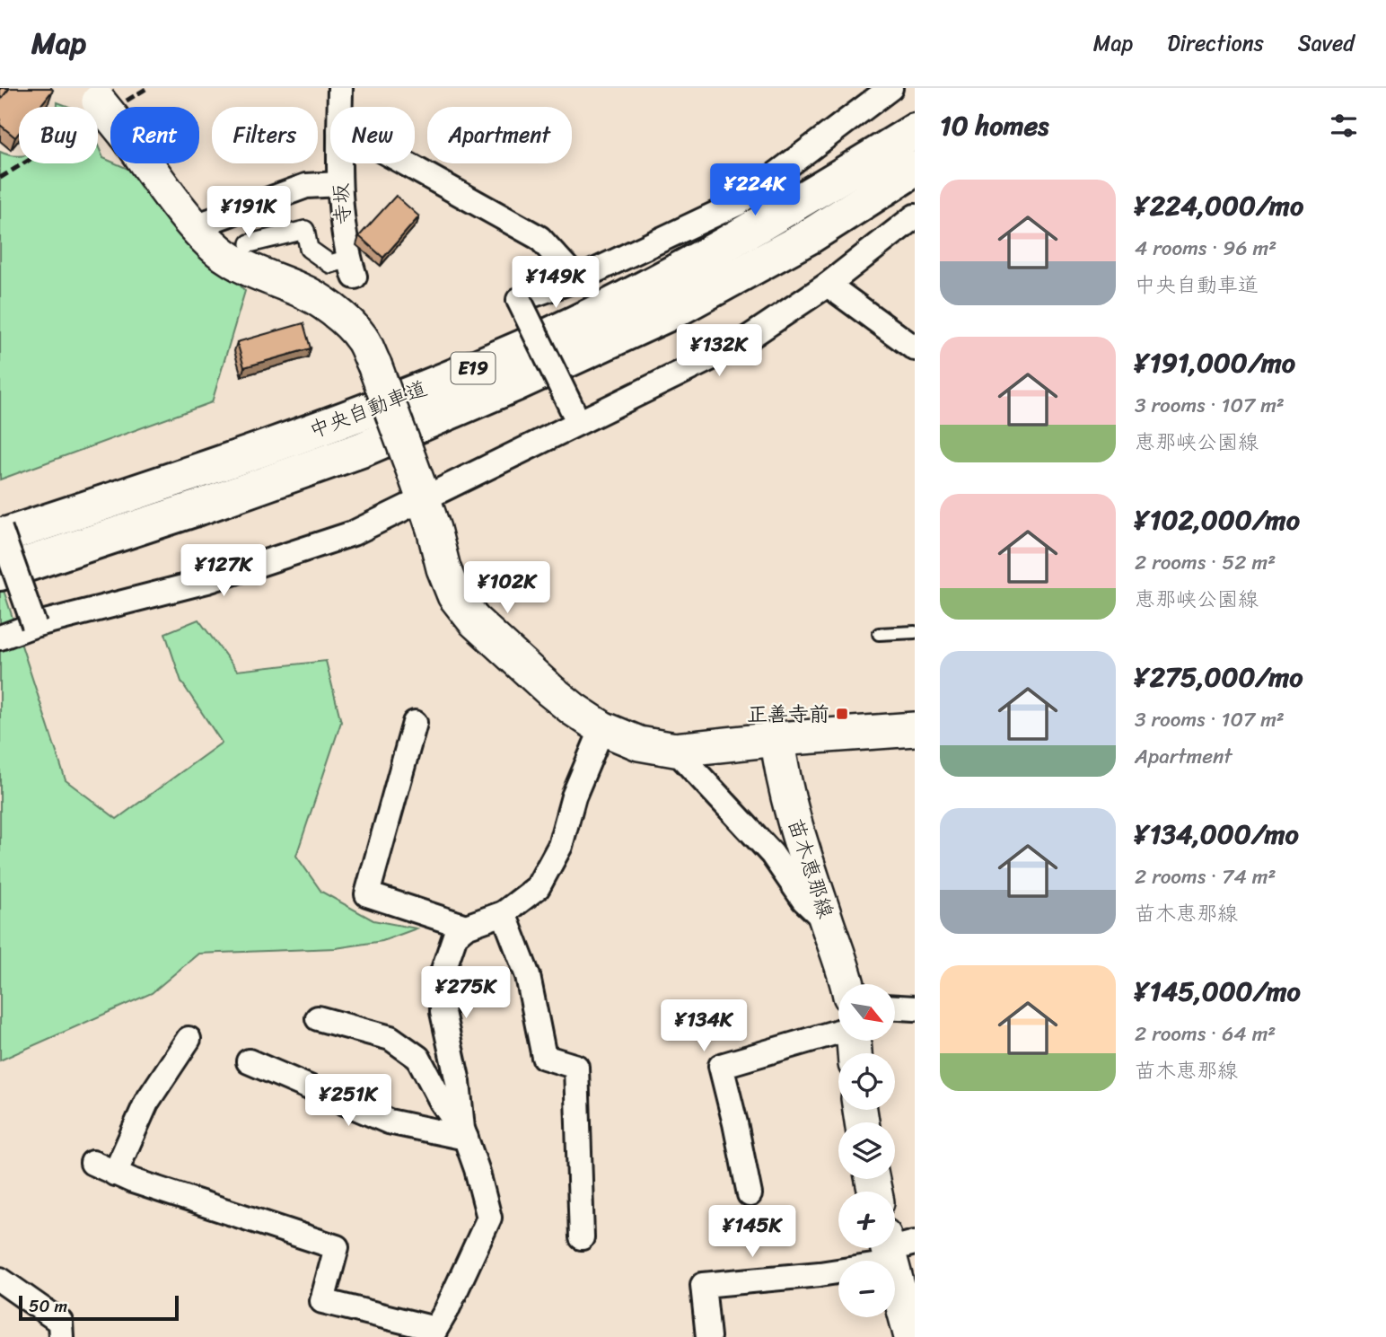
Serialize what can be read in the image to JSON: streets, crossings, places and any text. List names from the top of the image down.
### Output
{
  "streets": {
    "highway": ["E19", "中央自動車道"],
    "main road": ["苗木恵那線"],
    "street": ["寺坂"]
  },
  "places": {
    "transit": ["正善寺前"]
  },
  "scale_bar": "50 m",
  "north": "bottom right",
  "page": {
    "header": "Map",
    "nav": ["Map", "Directions", "Saved"],
    "heading": "10 homes",
    "chip": [
      "Buy",
      "Rent",
      "Filters",
      "New",
      "Apartment"
    ],
    "price": [
      "¥224K",
      "¥191K",
      "¥149K",
      "¥132K",
      "¥127K",
      "¥102K",
      "¥275K",
      "¥134K",
      "¥251K",
      "¥145K"
    ],
    "list": [
      {
        "name": "¥224,000/mo",
        "note": "4 rooms · 96 m² · 中央自動車道"
      },
      {
        "name": "¥191,000/mo",
        "note": "3 rooms · 107 m² · 恵那峡公園線"
      },
      {
        "name": "¥102,000/mo",
        "note": "2 rooms · 52 m² · 恵那峡公園線"
      },
      {
        "name": "¥275,000/mo",
        "note": "3 rooms · 107 m² · Apartment"
      },
      {
        "name": "¥134,000/mo",
        "note": "2 rooms · 74 m² · 苗木恵那線"
      },
      {
        "name": "¥145,000/mo",
        "note": "2 rooms · 64 m² · 苗木恵那線"
      }
    ],
    "map_buttons": ["+", "−"],
    "scale": "50 m"
  }
}
